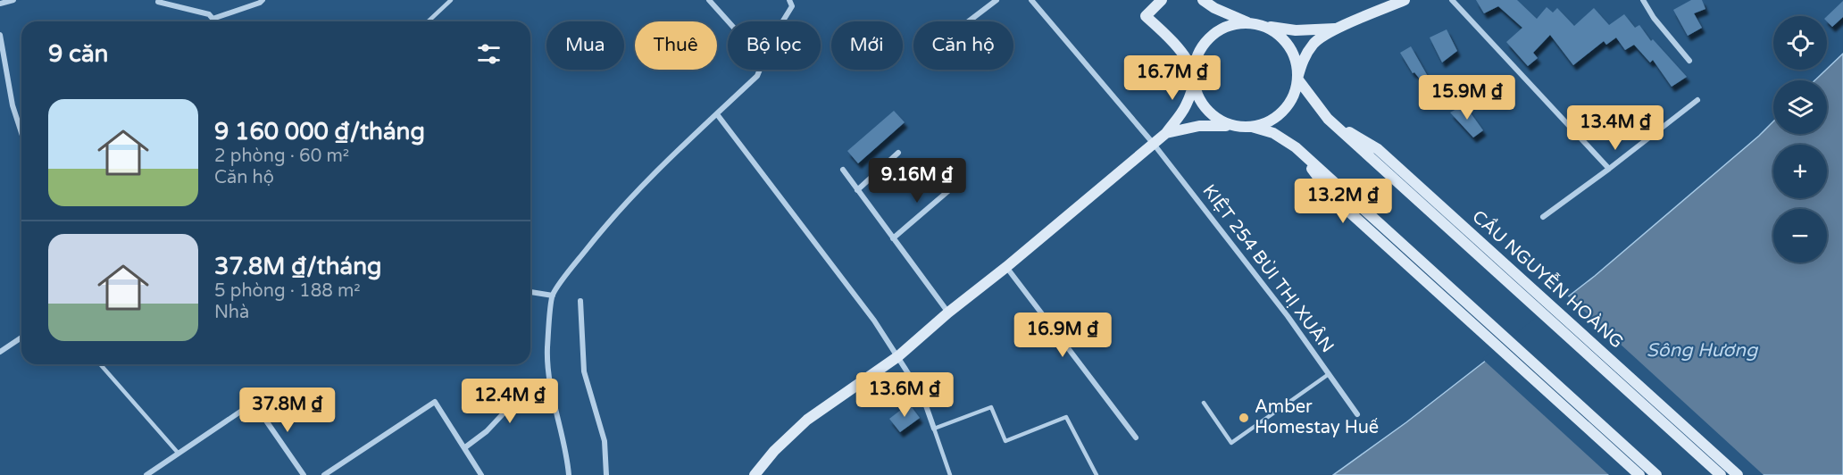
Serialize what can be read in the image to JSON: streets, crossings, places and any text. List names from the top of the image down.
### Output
{
  "streets": {
    "main road": ["CẦU NGUYỄN HOÀNG"],
    "street": ["KIỆT 254 BÙI THỊ XUÂN"]
  },
  "water": ["Sông Hương"],
  "places": ["Amber Homestay Huế"],
  "page": {
    "map_buttons": ["+", "−"],
    "chip": [
      "Mua",
      "Thuê",
      "Bộ lọc",
      "Mới",
      "Căn hộ"
    ],
    "heading": "9 căn",
    "price": [
      "16.7M ₫",
      "15.9M ₫",
      "13.4M ₫",
      "9.16M ₫",
      "13.2M ₫",
      "16.9M ₫",
      "13.6M ₫",
      "12.4M ₫",
      "37.8M ₫"
    ],
    "list": [
      {
        "name": "9 160 000 ₫/tháng",
        "note": "2 phòng · 60 m² · Căn hộ"
      },
      {
        "name": "37.8M ₫/tháng",
        "note": "5 phòng · 188 m² · Nhà"
      }
    ]
  }
}
